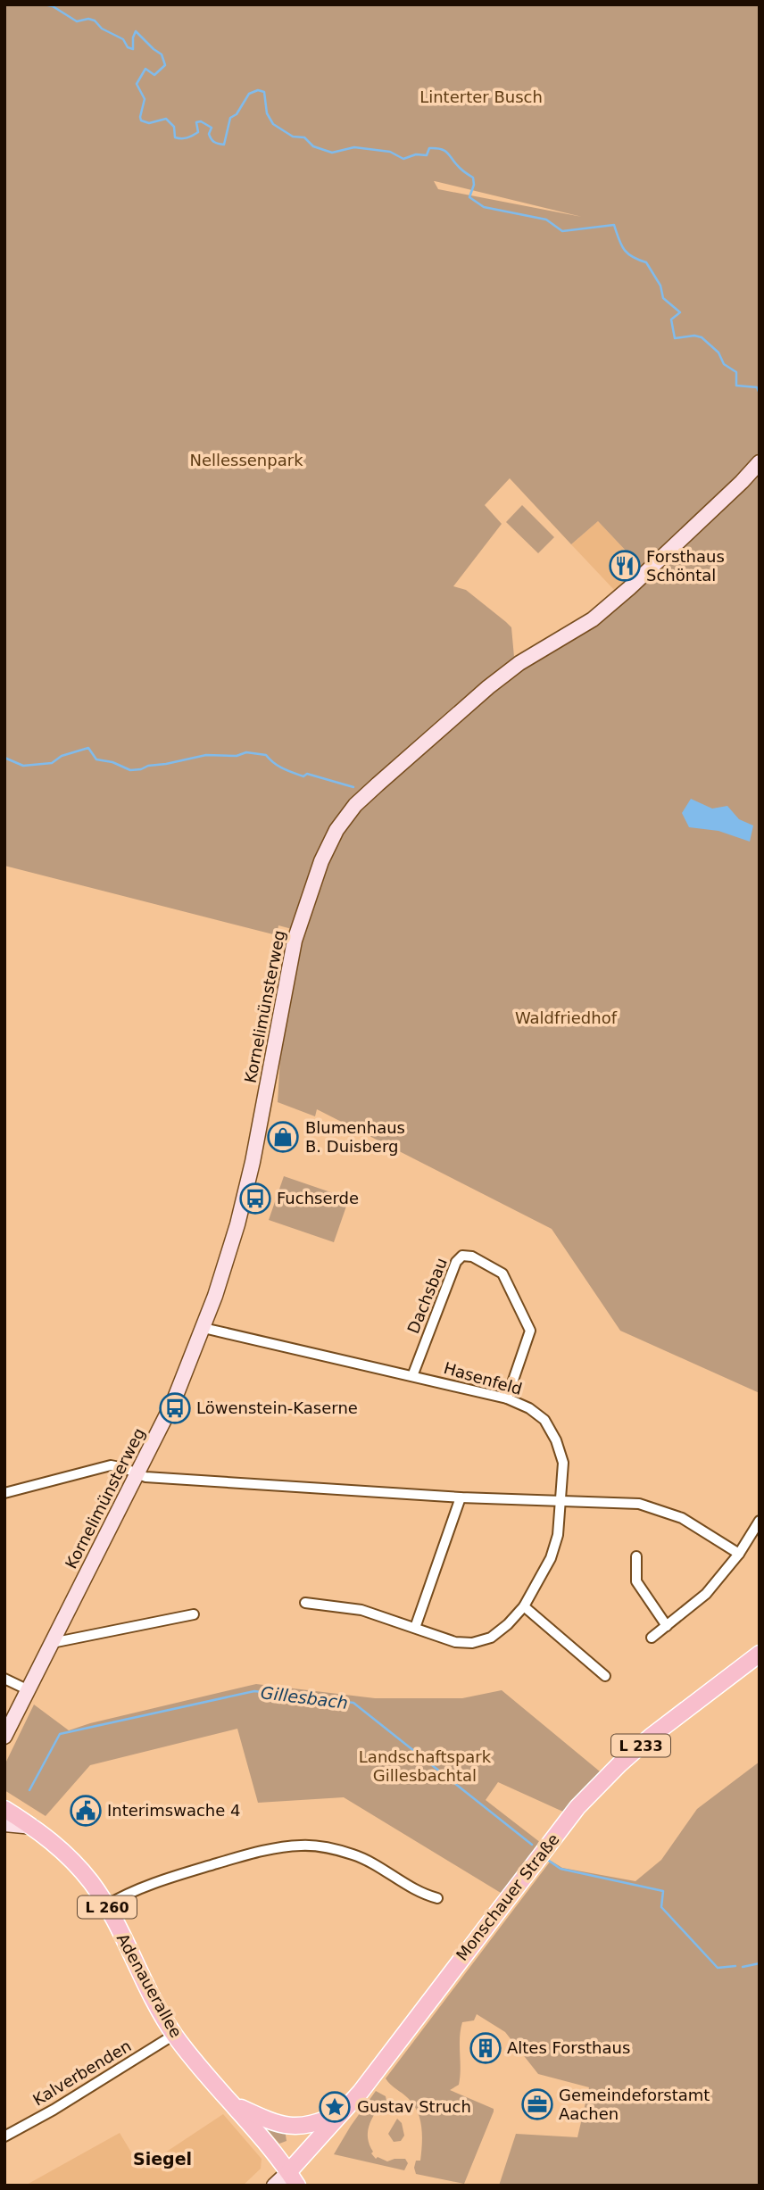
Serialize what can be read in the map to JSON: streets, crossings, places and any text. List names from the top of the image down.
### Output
{
  "streets": {
    "main road": [
      "L 233",
      "Monschauer Straße",
      "L 260",
      "Adenauerallee"
    ],
    "street": [
      "Kornelimünsterweg",
      "Dachsbau",
      "Hasenfeld",
      "Kalverbenden"
    ]
  },
  "crossings": [
    ["Kornelimünsterweg", "Hasenfeld"],
    ["Dachsbau", "Hasenfeld"],
    ["L 233", "Monschauer Straße"],
    ["L 233", "L 260"],
    ["L 233", "Adenauerallee"],
    ["Monschauer Straße", "L 260"],
    ["Monschauer Straße", "Adenauerallee"],
    ["L 260", "Adenauerallee"],
    ["Adenauerallee", "Kalverbenden"]
  ],
  "districts": ["Siegel"],
  "water": ["Gillesbach"],
  "parks": [
    "Linterter Busch",
    "Nellessenpark",
    "Waldfriedhof",
    "Landschaftspark Gillesbachtal"
  ],
  "places": {
    "restaurant": ["Forsthaus Schöntal"],
    "shop": ["Blumenhaus B. Duisberg"],
    "bus stop": ["Fuchserde", "Löwenstein-Kaserne"],
    "public building": ["Interimswache 4"],
    "building": ["Altes Forsthaus"],
    "office": ["Gemeindeforstamt Aachen"],
    "place": ["Gustav Struch"]
  }
}
